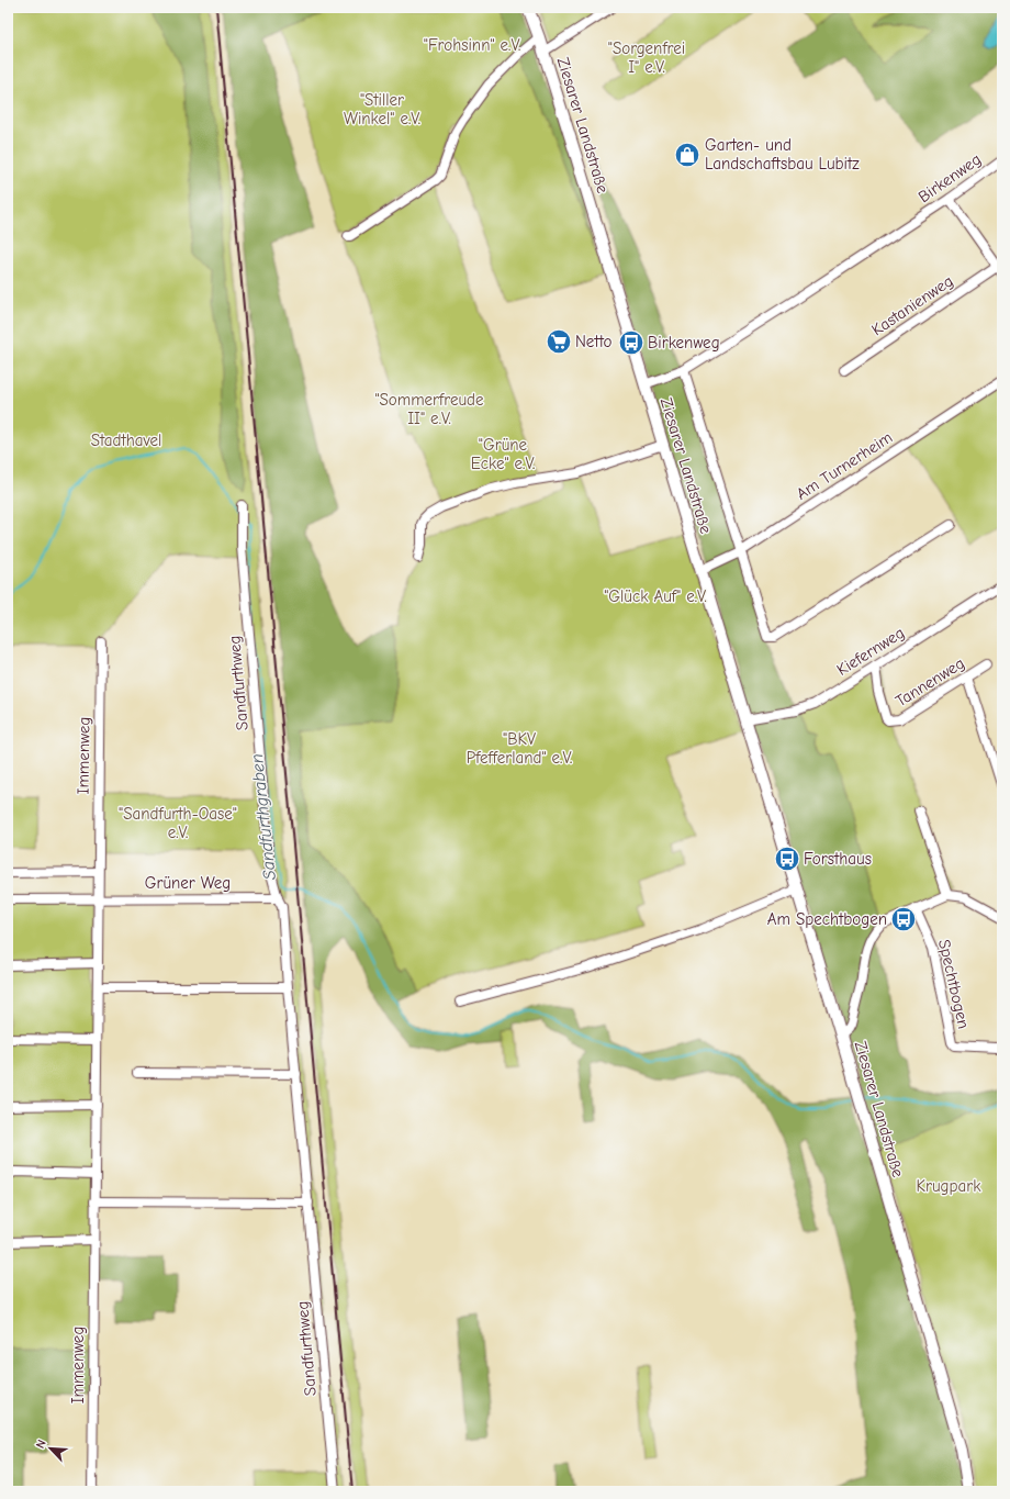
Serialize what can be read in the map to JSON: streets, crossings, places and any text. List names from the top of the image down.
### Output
{
  "streets": {
    "main road": ["Ziesarer Landstraße"],
    "street": [
      "Birkenweg",
      "Kastanienweg",
      "Am Turnerheim",
      "Kiefernweg",
      "Tannenweg",
      "Sandfurthweg",
      "Immenweg",
      "Grüner Weg",
      "Spechtbogen"
    ]
  },
  "crossings": [
    ["Ziesarer Landstraße", "Birkenweg"],
    ["Ziesarer Landstraße", "Am Turnerheim"],
    ["Ziesarer Landstraße", "Kiefernweg"],
    ["Birkenweg", "Kastanienweg"],
    ["Kiefernweg", "Tannenweg"],
    ["Sandfurthweg", "Grüner Weg"],
    ["Immenweg", "Grüner Weg"]
  ],
  "water": ["Sandfurthgraben"],
  "parks": [
    "\"Frohsinn\" e.V.",
    "\"Sorgenfrei I\" e.V.",
    "\"Stiller Winkel\" e.V.",
    "\"Sommerfreude II\" e.V.",
    "Stadthavel",
    "\"Grüne Ecke\" e.V.",
    "\"Glück Auf\" e.V.",
    "\"BKV Pfefferland\" e.V.",
    "\"Sandfurth-Oase\" e.V.",
    "Krugpark"
  ],
  "places": {
    "shop": ["Garten- und Landschaftsbau Lubitz"],
    "supermarket": ["Netto"],
    "bus stop": ["Birkenweg", "Forsthaus", "Am Spechtbogen"]
  },
  "north": "top left"
}
